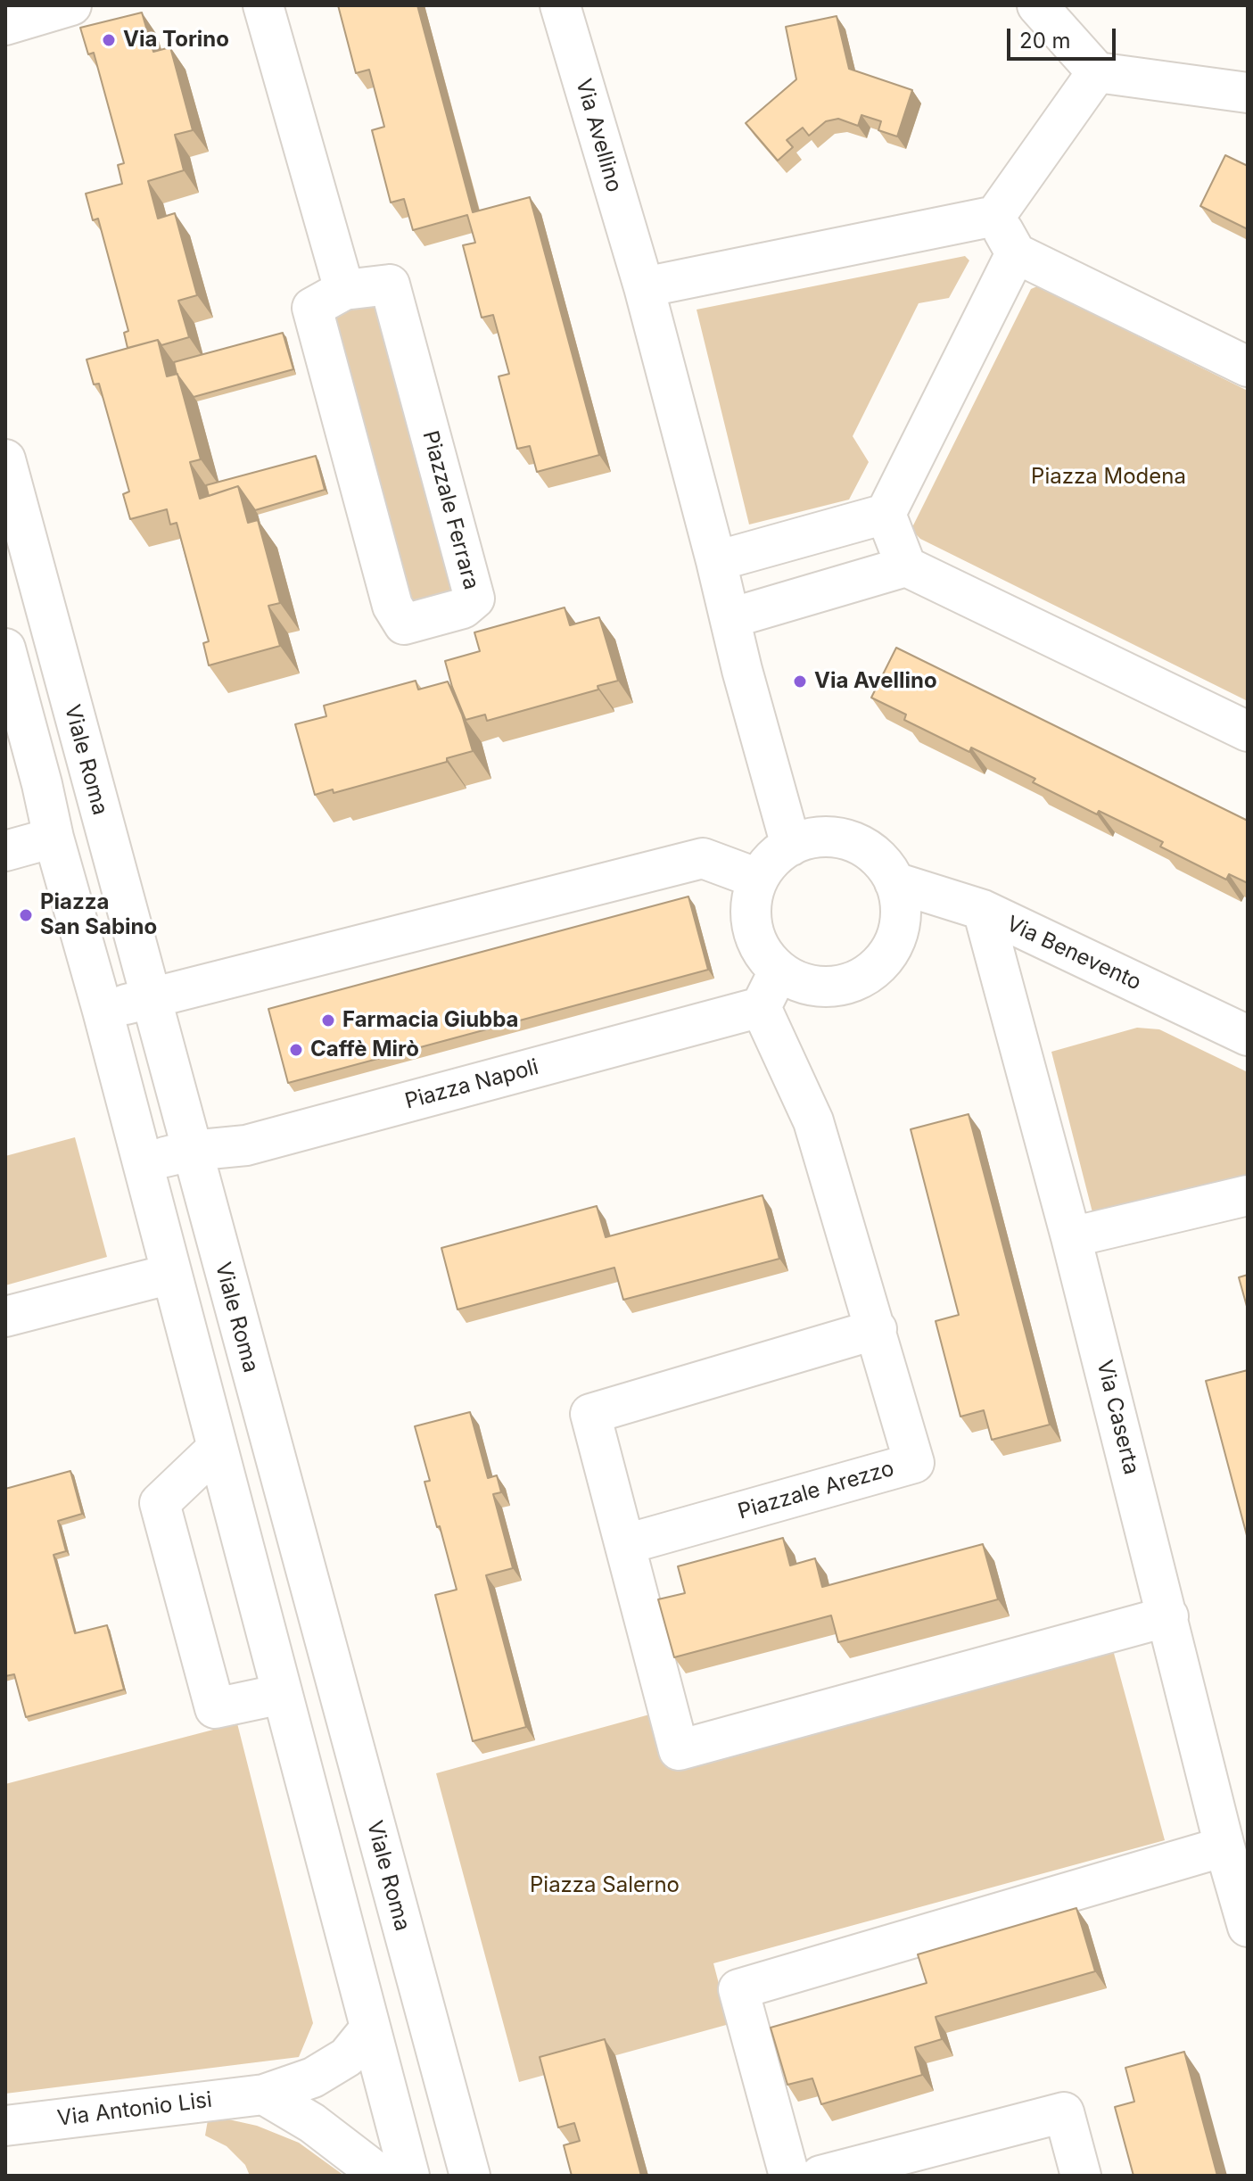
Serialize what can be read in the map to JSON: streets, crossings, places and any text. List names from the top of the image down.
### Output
{
  "streets": {
    "street": [
      "Via Avellino",
      "Piazzale Ferrara",
      "Viale Roma",
      "Via Benevento",
      "Piazza Napoli",
      "Via Caserta",
      "Piazzale Arezzo",
      "Via Antonio Lisi"
    ]
  },
  "crossings": [
    ["Via Avellino", "Via Benevento"],
    ["Viale Roma", "Piazza Napoli"],
    ["Via Benevento", "Via Caserta"],
    ["Piazza Napoli", "Piazzale Arezzo"]
  ],
  "parks": ["Piazza Modena", "Piazza Salerno"],
  "places": [
    "Via Torino",
    "Via Avellino",
    "Piazza San Sabino",
    "Farmacia Giubba",
    "Caffè Mirò"
  ],
  "scale_bar": "20 m"
}
